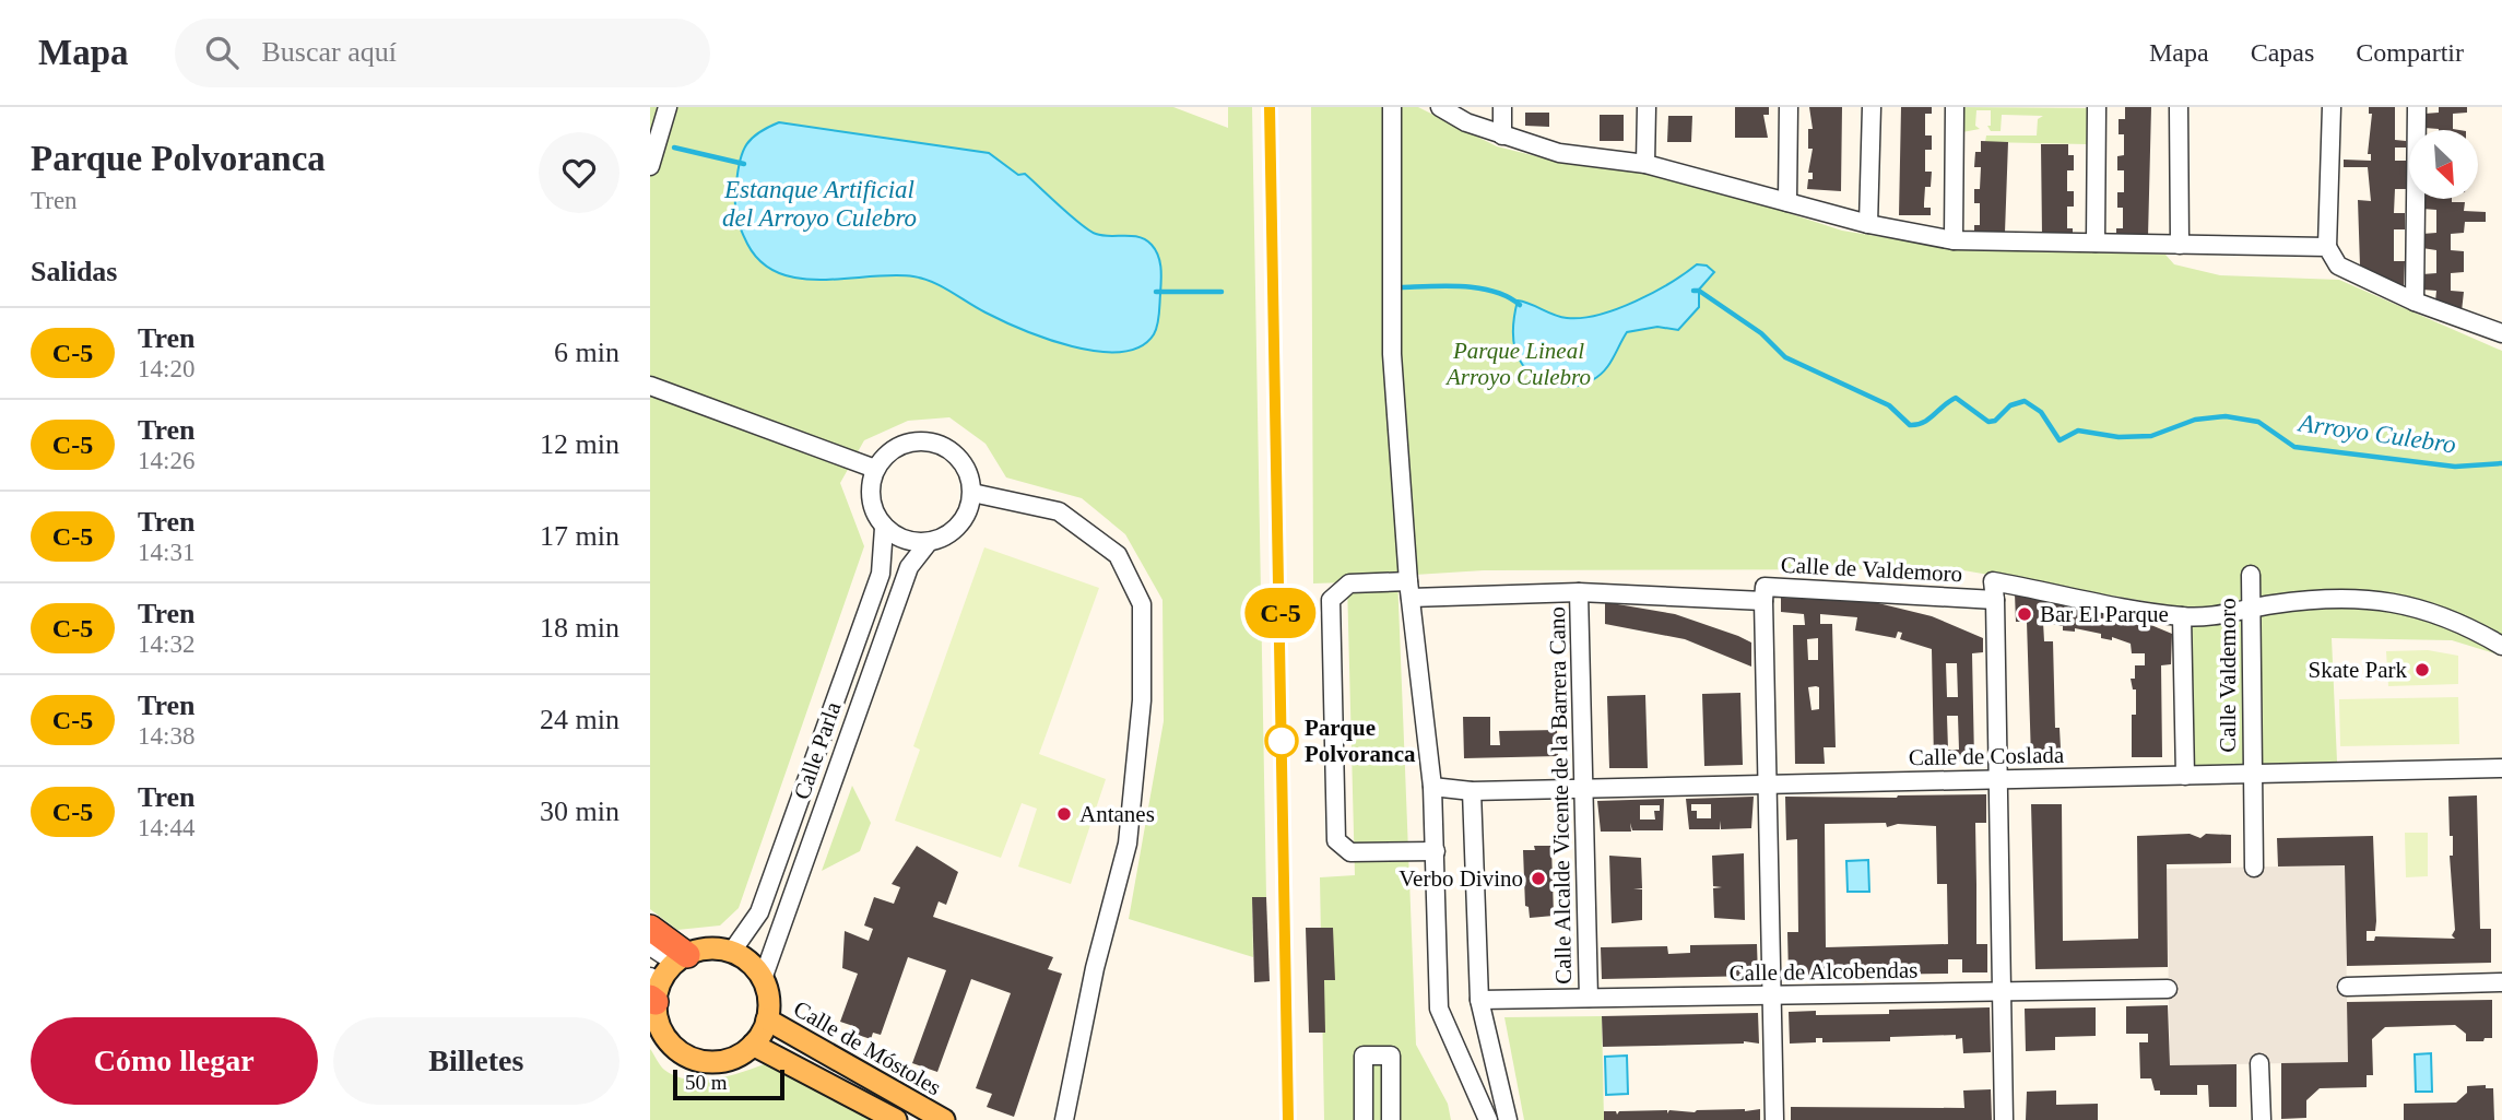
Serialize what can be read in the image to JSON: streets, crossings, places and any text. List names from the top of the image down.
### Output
{
  "streets": {
    "main road": ["Calle de Móstoles"],
    "street": [
      "Calle de Valdemoro",
      "Calle Valdemoro",
      "Calle Parla",
      "Calle de Coslada",
      "Calle Alcalde Vicente de la Barrera Cano",
      "Calle de Alcobendas"
    ]
  },
  "crossings": [
    ["Calle de Valdemoro", "Calle Alcalde Vicente de la Barrera Cano"],
    ["Calle Valdemoro", "Calle de Coslada"],
    ["Calle Parla", "Calle de Móstoles"],
    ["Calle de Coslada", "Calle Alcalde Vicente de la Barrera Cano"],
    ["Calle Alcalde Vicente de la Barrera Cano", "Calle de Alcobendas"]
  ],
  "water": ["Estanque Artificial del Arroyo Culebro", "Arroyo Culebro"],
  "parks": ["Parque Lineal Arroyo Culebro"],
  "places": [
    "Bar El Parque",
    "Skate Park",
    "Parque Polvoranca",
    "Antanes",
    "Verbo Divino"
  ],
  "scale_bar": "50 m",
  "north": "bottom right",
  "page": {
    "header": "Mapa",
    "search": "Buscar aquí",
    "nav": ["Mapa", "Capas", "Compartir"],
    "heading": [
      ["Parque Polvoranca", "Tren"],
      "Salidas"
    ],
    "on_map": "C-5",
    "list": [
      {
        "mark": "C-5",
        "name": "Tren",
        "note": "14:20",
        "value": "6 min"
      },
      {
        "mark": "C-5",
        "name": "Tren",
        "note": "14:26",
        "value": "12 min"
      },
      {
        "mark": "C-5",
        "name": "Tren",
        "note": "14:31",
        "value": "17 min"
      },
      {
        "mark": "C-5",
        "name": "Tren",
        "note": "14:32",
        "value": "18 min"
      },
      {
        "mark": "C-5",
        "name": "Tren",
        "note": "14:38",
        "value": "24 min"
      },
      {
        "mark": "C-5",
        "name": "Tren",
        "note": "14:44",
        "value": "30 min"
      }
    ],
    "buttons": ["Cómo llegar", "Billetes"],
    "scale": "50 m"
  }
}
